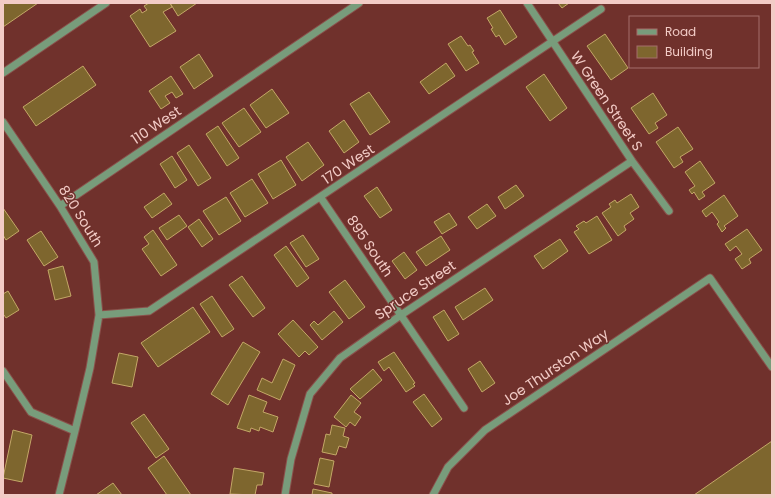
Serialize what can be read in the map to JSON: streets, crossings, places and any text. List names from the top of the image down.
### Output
{
  "streets": {
    "street": [
      "W Green Street S",
      "110 West",
      "170 West",
      "820 South",
      "895 South",
      "Spruce Street",
      "Joe Thurston Way"
    ]
  },
  "crossings": [
    ["W Green Street S", "170 West"],
    ["W Green Street S", "Spruce Street"],
    ["110 West", "820 South"],
    ["170 West", "820 South"],
    ["170 West", "895 South"],
    ["895 South", "Spruce Street"]
  ],
  "legend": ["Road", "Building"]
}
